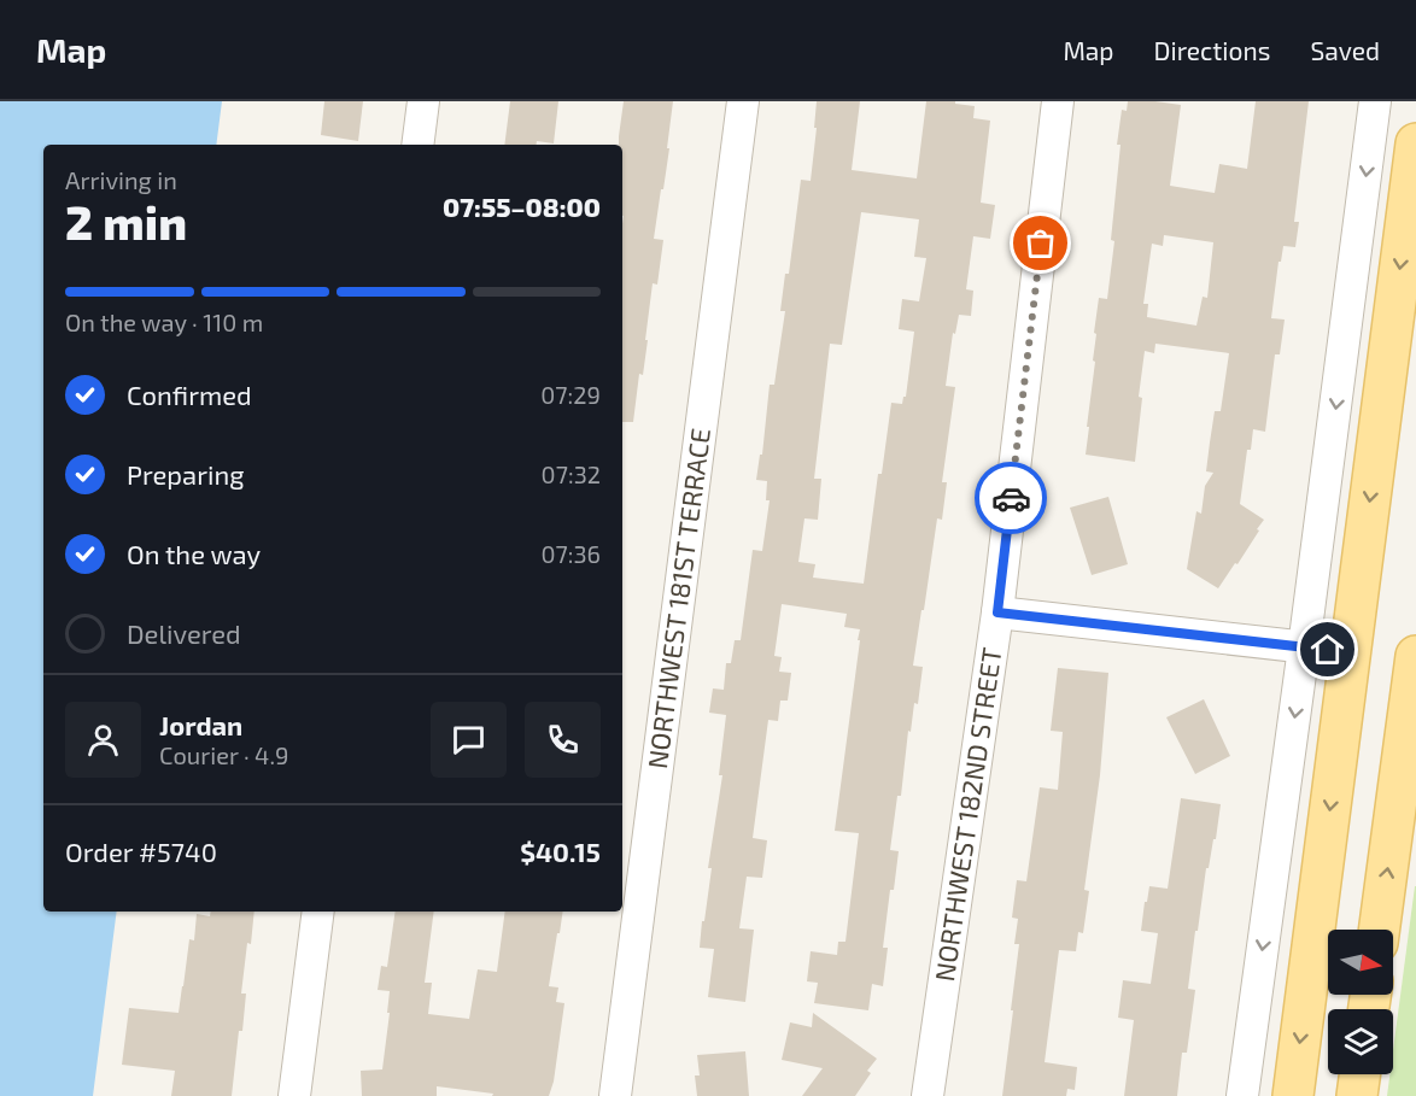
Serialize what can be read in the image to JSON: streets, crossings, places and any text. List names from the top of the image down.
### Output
{
  "streets": {
    "street": ["NORTHWEST 181ST TERRACE", "NORTHWEST 182ND STREET"]
  },
  "north": "right",
  "page": {
    "header": "Map",
    "nav": ["Map", "Directions", "Saved"],
    "heading": ["2 min", "Arriving in", "07:55–08:00"],
    "panel": [
      "Jordan",
      "Courier · 4.9",
      "Order #5740",
      "$40.15"
    ],
    "bar": "On the way · 110 m",
    "list": [
      ["Confirmed", "07:29"],
      ["Preparing", "07:32"],
      ["On the way", "07:36"],
      "Delivered"
    ]
  }
}
